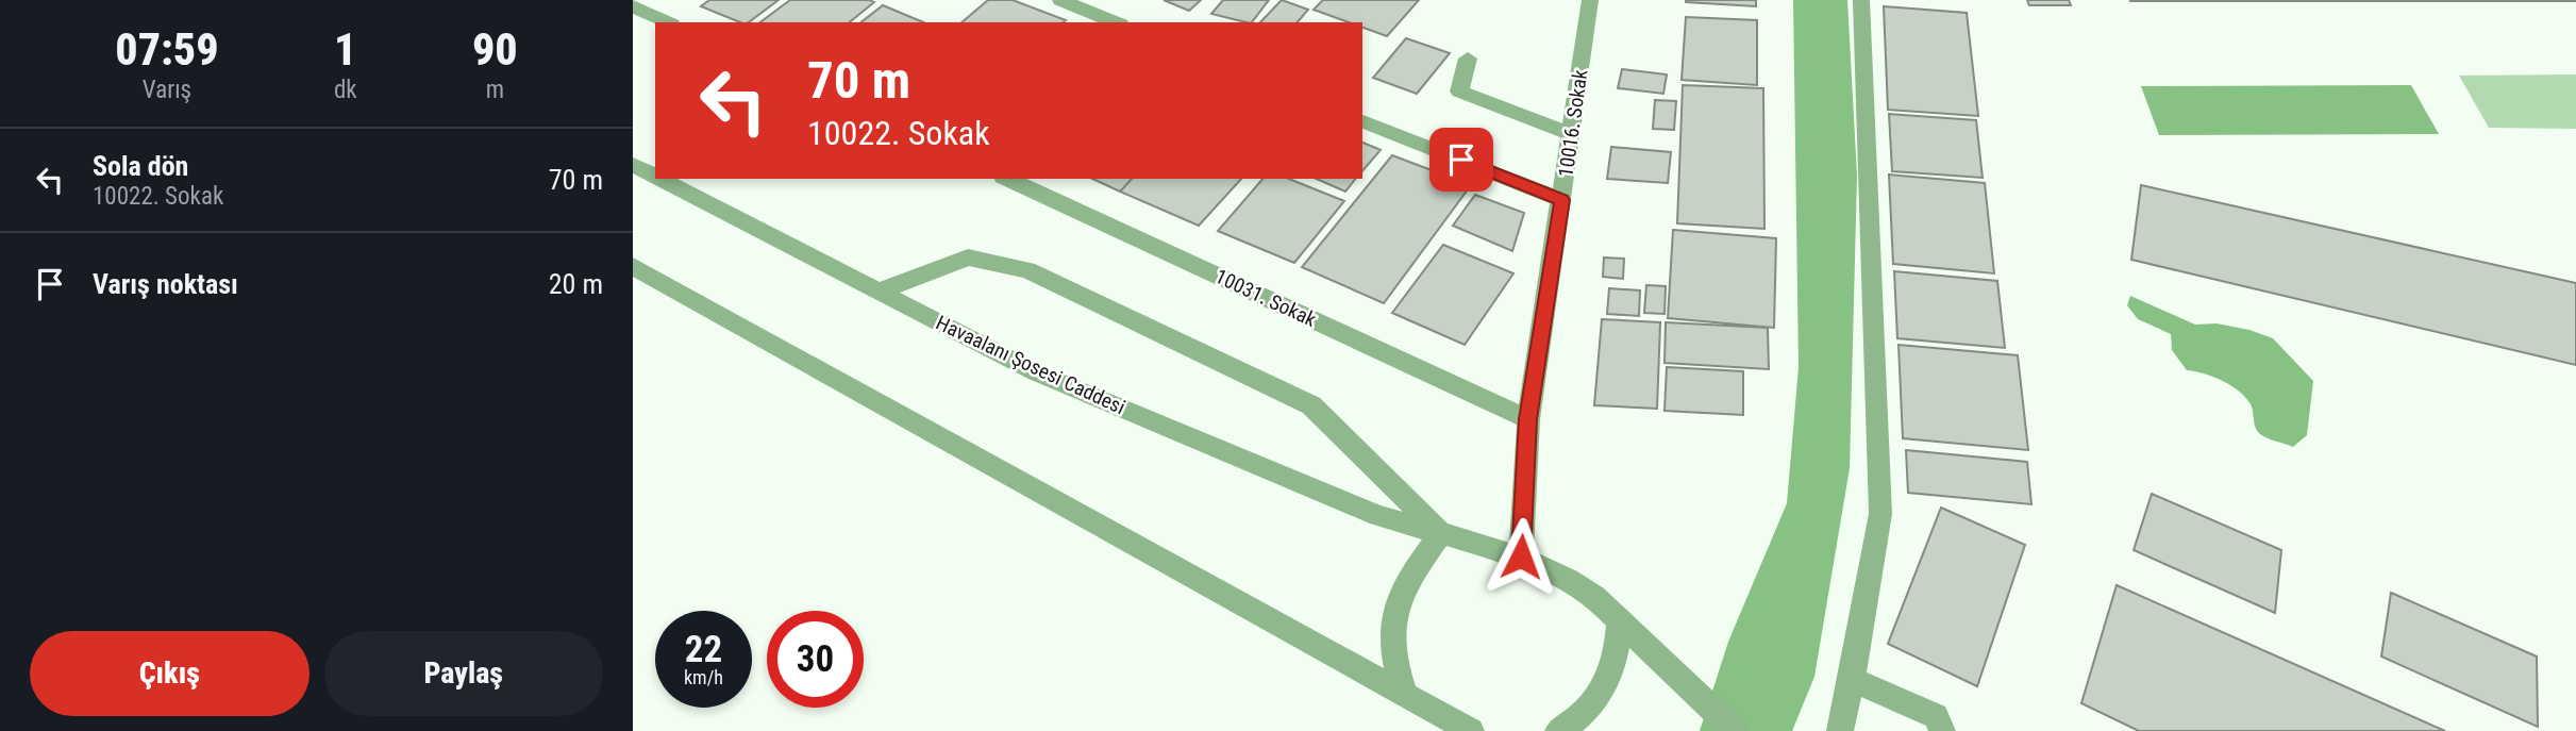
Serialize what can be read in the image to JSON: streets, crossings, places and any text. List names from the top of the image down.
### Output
{
  "streets": {
    "street": ["10016. Sokak", "10031. Sokak", "Havaalanı Şosesi Caddesi"]
  },
  "crossings": [
    ["10016. Sokak", "10031. Sokak"],
    ["10016. Sokak", "Havaalanı Şosesi Caddesi"]
  ],
  "page": {
    "eta": [
      "07:59",
      "Varış",
      "1",
      "dk",
      "90",
      "m"
    ],
    "turn": ["70 m", "10022. Sokak"],
    "list": [
      {
        "name": "Sola dön",
        "note": "10022. Sokak",
        "value": "70 m"
      },
      {
        "name": "Varış noktası",
        "value": "20 m"
      }
    ],
    "speed": "22 km/h",
    "limit": "30",
    "buttons": ["Çıkış", "Paylaş"]
  }
}
